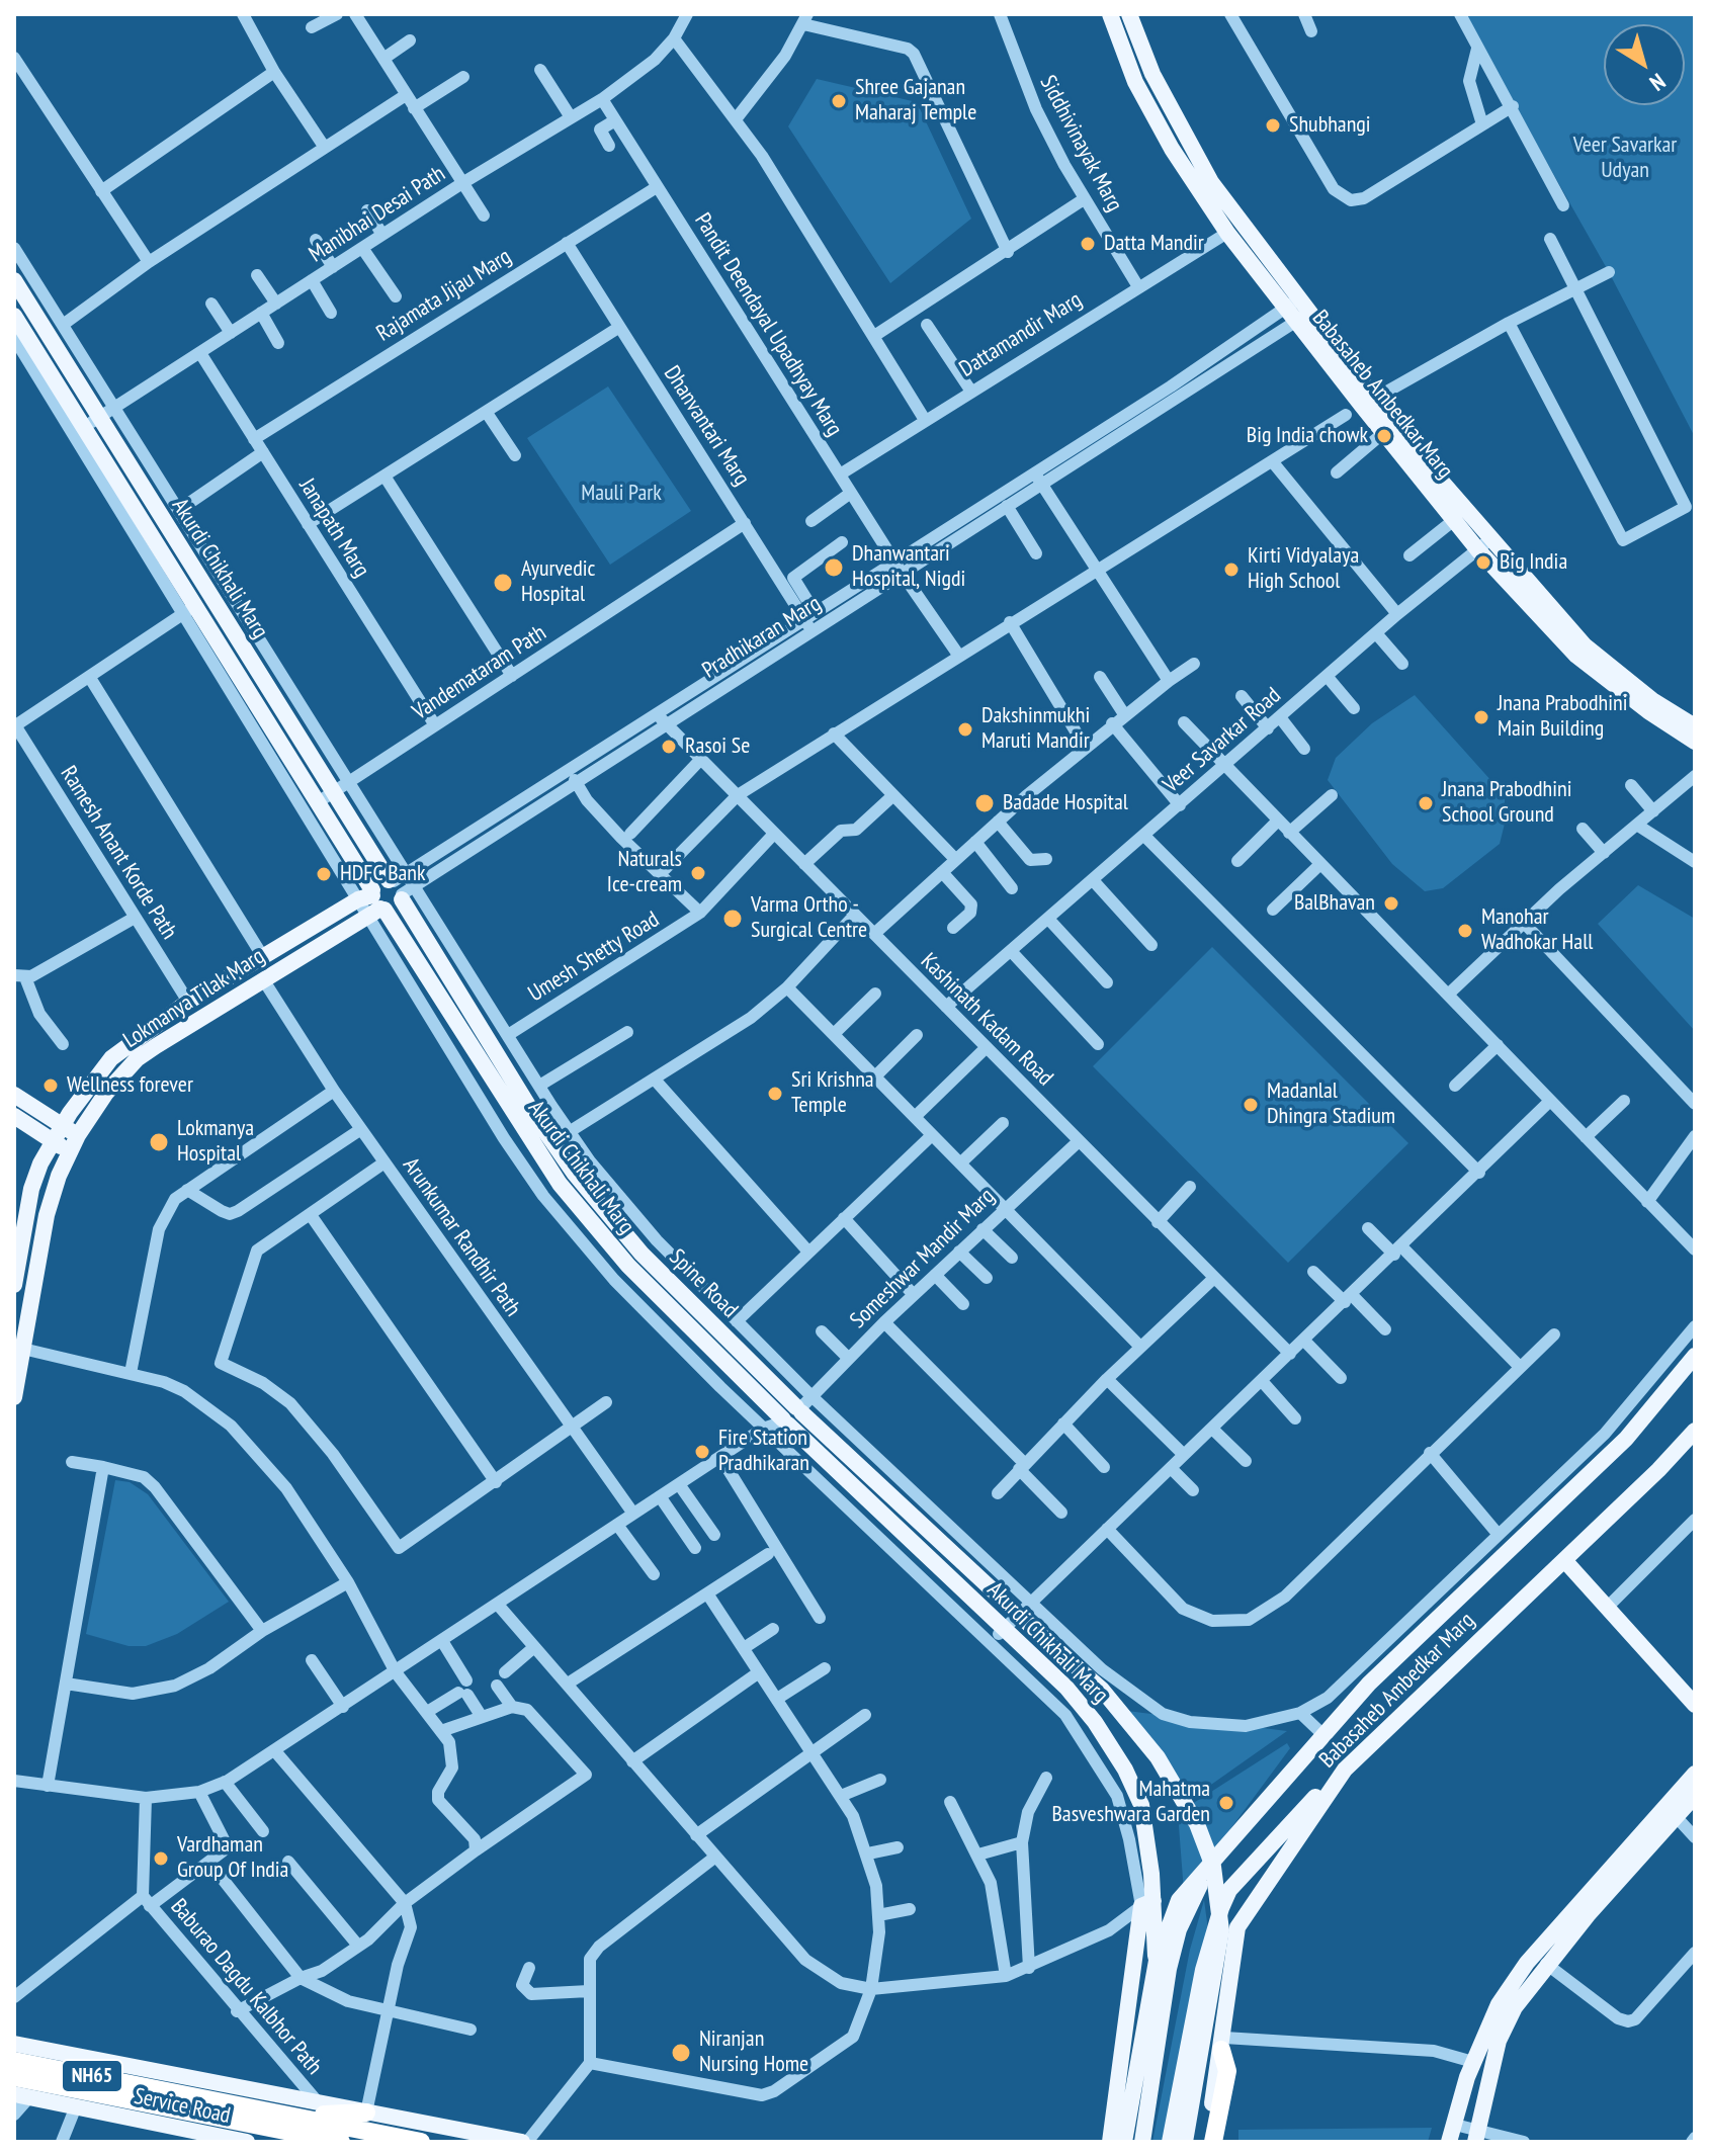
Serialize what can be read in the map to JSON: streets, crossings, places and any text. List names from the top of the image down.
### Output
{
  "streets": {
    "highway": ["NH65"],
    "main road": [
      "Babasaheb Ambedkar Marg",
      "Akurdi Chikhali Marg",
      "Lokmanya Tilak Marg",
      "Spine Road",
      "Service Road"
    ],
    "street": [
      "Siddhivinayak Marg",
      "Manibhai Desai Path",
      "Rajamata Jijau Marg",
      "Pandit Deendayal Upadhyay Marg",
      "Dattamandir Marg",
      "Dhanvantari Marg",
      "Janapath Marg",
      "Pradhikaran Marg",
      "Vandemataram Path",
      "Veer Savarkar Road",
      "Ramesh Anant Korde Path",
      "Umesh Shetty Road",
      "Kashinath Kadam Road",
      "Arunkumar Randhir Path",
      "Someshwar Mandir Marg",
      "Baburao Dagdu Kalbhor Path"
    ]
  },
  "crossings": [
    ["Siddhivinayak Marg", "Dattamandir Marg"],
    ["Manibhai Desai Path", "Pandit Deendayal Upadhyay Marg"],
    ["Manibhai Desai Path", "Babasaheb Ambedkar Marg"],
    ["Manibhai Desai Path", "Janapath Marg"],
    ["Manibhai Desai Path", "Akurdi Chikhali Marg"],
    ["Rajamata Jijau Marg", "Pandit Deendayal Upadhyay Marg"],
    ["Rajamata Jijau Marg", "Dhanvantari Marg"],
    ["Rajamata Jijau Marg", "Janapath Marg"],
    ["Pandit Deendayal Upadhyay Marg", "Dattamandir Marg"],
    ["Pandit Deendayal Upadhyay Marg", "Pradhikaran Marg"],
    ["Dattamandir Marg", "Babasaheb Ambedkar Marg"],
    ["Babasaheb Ambedkar Marg", "Akurdi Chikhali Marg"],
    ["Babasaheb Ambedkar Marg", "Pradhikaran Marg"],
    ["Babasaheb Ambedkar Marg", "Vandemataram Path"],
    ["Babasaheb Ambedkar Marg", "Veer Savarkar Road"],
    ["Babasaheb Ambedkar Marg", "Umesh Shetty Road"],
    ["Babasaheb Ambedkar Marg", "Someshwar Mandir Marg"],
    ["Babasaheb Ambedkar Marg", "Spine Road"],
    ["Dhanvantari Marg", "Pradhikaran Marg"],
    ["Dhanvantari Marg", "Vandemataram Path"],
    ["Janapath Marg", "Vandemataram Path"],
    ["Akurdi Chikhali Marg", "Pradhikaran Marg"],
    ["Akurdi Chikhali Marg", "Vandemataram Path"],
    ["Akurdi Chikhali Marg", "Lokmanya Tilak Marg"],
    ["Akurdi Chikhali Marg", "Someshwar Mandir Marg"],
    ["Akurdi Chikhali Marg", "Spine Road"],
    ["Pradhikaran Marg", "Umesh Shetty Road"],
    ["Pradhikaran Marg", "Kashinath Kadam Road"],
    ["Pradhikaran Marg", "Spine Road"],
    ["Veer Savarkar Road", "Kashinath Kadam Road"],
    ["Ramesh Anant Korde Path", "Lokmanya Tilak Marg"],
    ["Umesh Shetty Road", "Kashinath Kadam Road"],
    ["Lokmanya Tilak Marg", "Arunkumar Randhir Path"],
    ["Kashinath Kadam Road", "Someshwar Mandir Marg"],
    ["Someshwar Mandir Marg", "Spine Road"]
  ],
  "parks": ["Veer Savarkar Udyan", "Mauli Park"],
  "places": [
    "Shree Gajanan Maharaj Temple",
    "Shubhangi",
    "Datta Mandir",
    "Big India chowk",
    "Big India",
    "Dhanwantari Hospital, Nigdi",
    "Kirti Vidyalaya High School",
    "Ayurvedic Hospital",
    "Jnana Prabodhini Main Building",
    "Dakshinmukhi Maruti Mandir",
    "Rasoi Se",
    "Badade Hospital",
    "Jnana Prabodhini School Ground",
    "Naturals Ice-cream",
    "HDFC Bank",
    "BalBhavan",
    "Varma Ortho - Surgical Centre",
    "Manohar Wadhokar Hall",
    "Wellness forever",
    "Sri Krishna Temple",
    "Madanlal Dhingra Stadium",
    "Lokmanya Hospital",
    "Fire Station Pradhikaran",
    "Mahatma Basveshwara Garden",
    "Vardhaman Group Of India",
    "Niranjan Nursing Home"
  ],
  "north": "bottom right"
}
